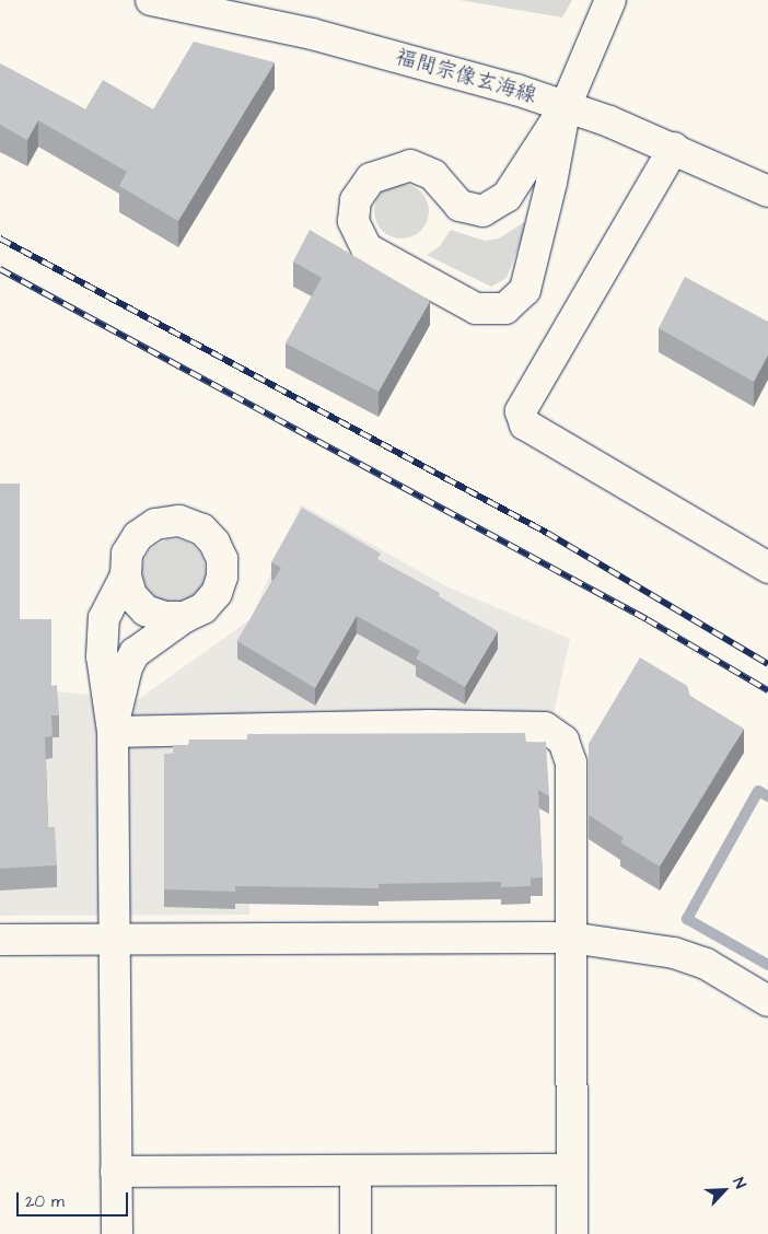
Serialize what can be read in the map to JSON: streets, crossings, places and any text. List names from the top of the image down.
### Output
{
  "streets": {
    "street": ["福間宗像玄海線"]
  },
  "scale_bar": "20 m",
  "north": "top right"
}
